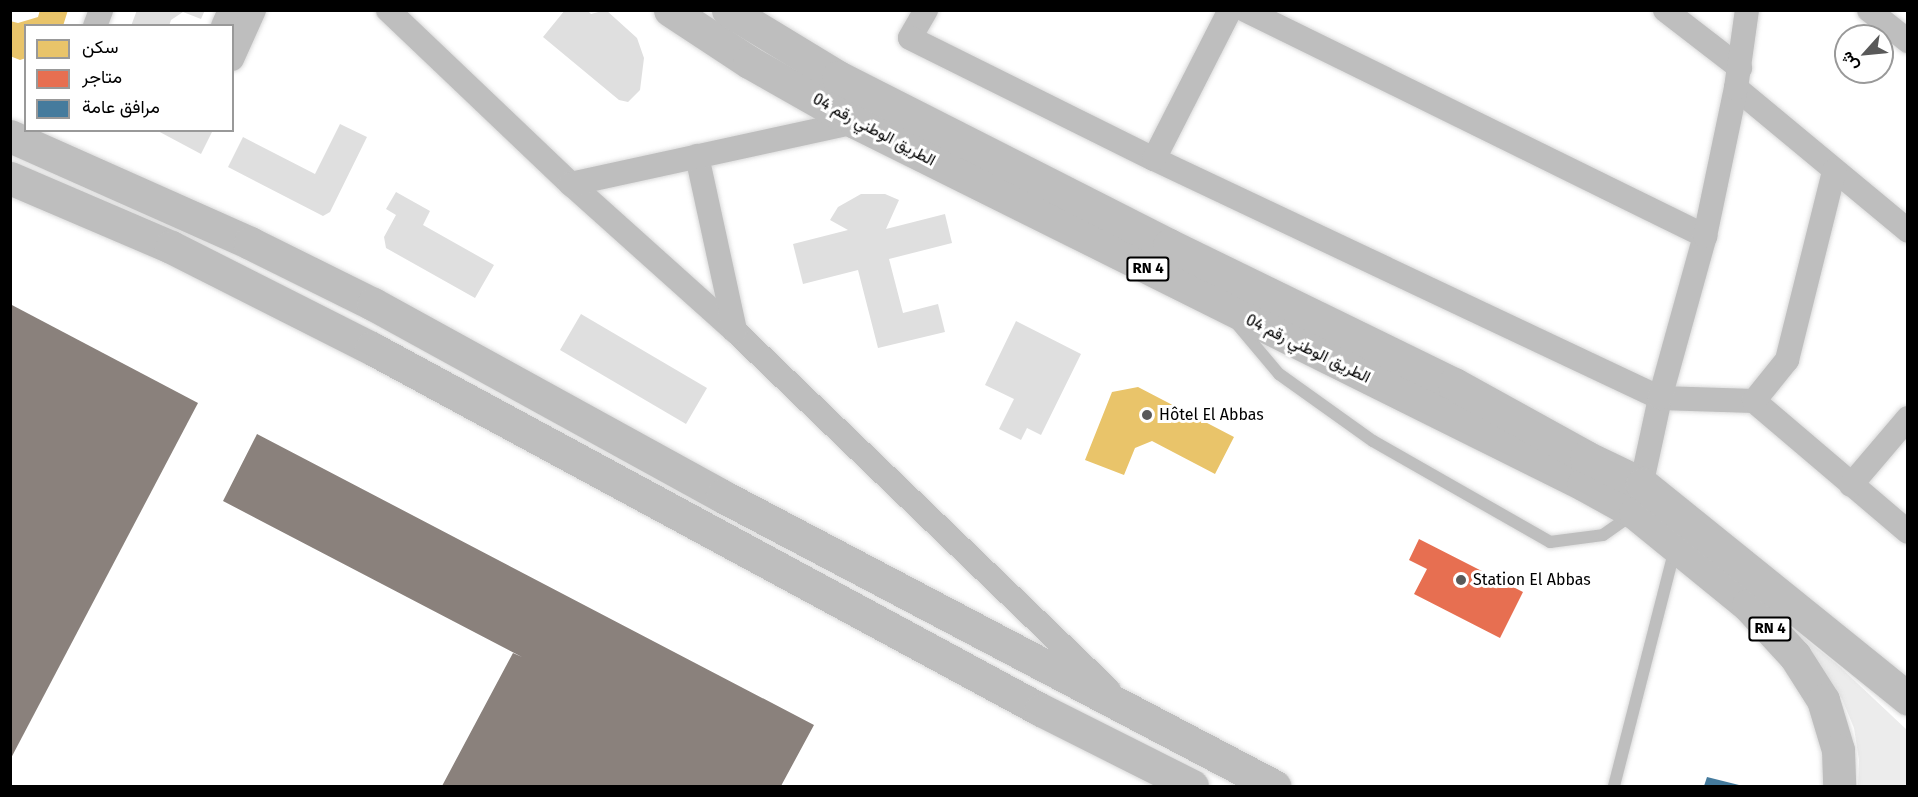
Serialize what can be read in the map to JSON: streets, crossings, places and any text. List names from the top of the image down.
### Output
{
  "streets": {
    "main road": ["الطريق الوطني رقم 04", "RN 4"]
  },
  "crossings": [
    ["الطريق الوطني رقم 04", "RN 4"]
  ],
  "places": ["Hôtel El Abbas", "Station El Abbas"],
  "legend": ["سكن", "متاجر", "مرافق عامة"],
  "north": "bottom left"
}
